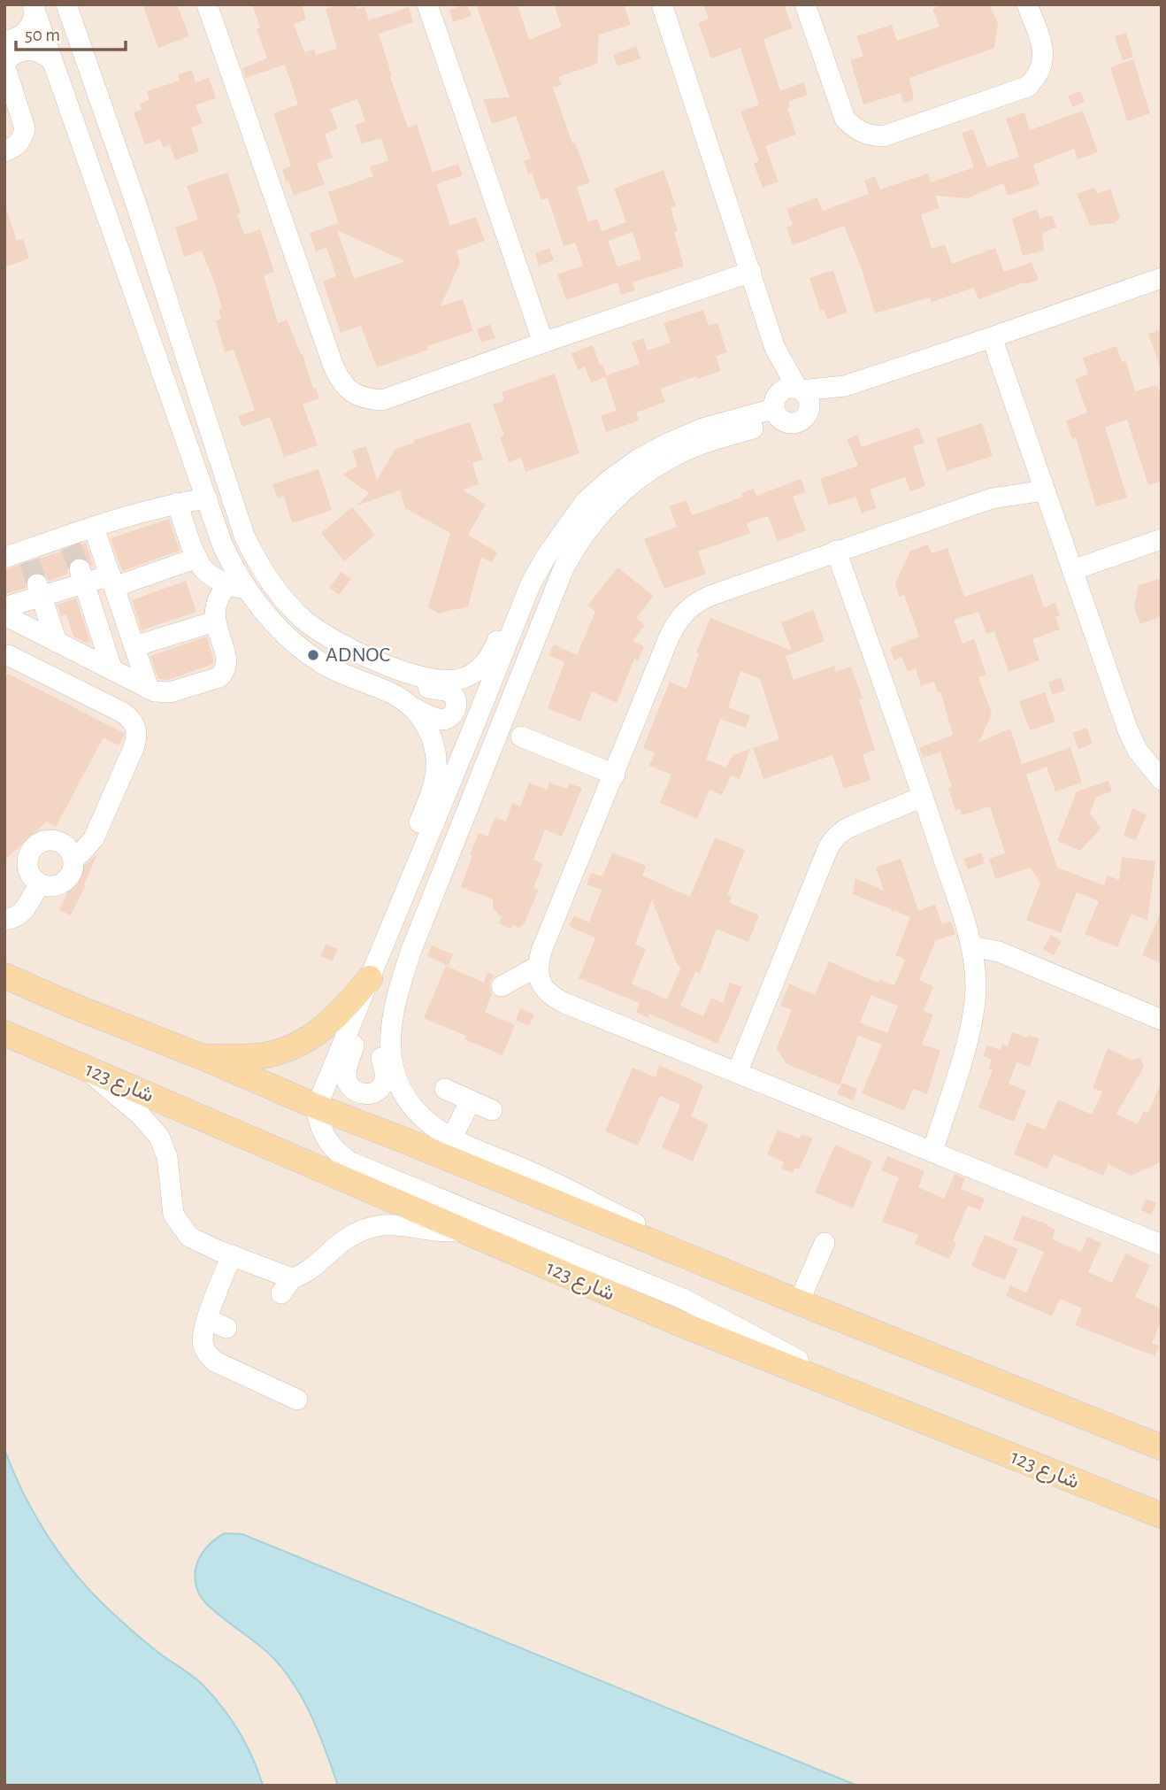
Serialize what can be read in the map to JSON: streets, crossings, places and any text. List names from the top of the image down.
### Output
{
  "streets": {
    "main road": ["شارع 123"]
  },
  "places": ["ADNOC"],
  "scale_bar": "50 m"
}
